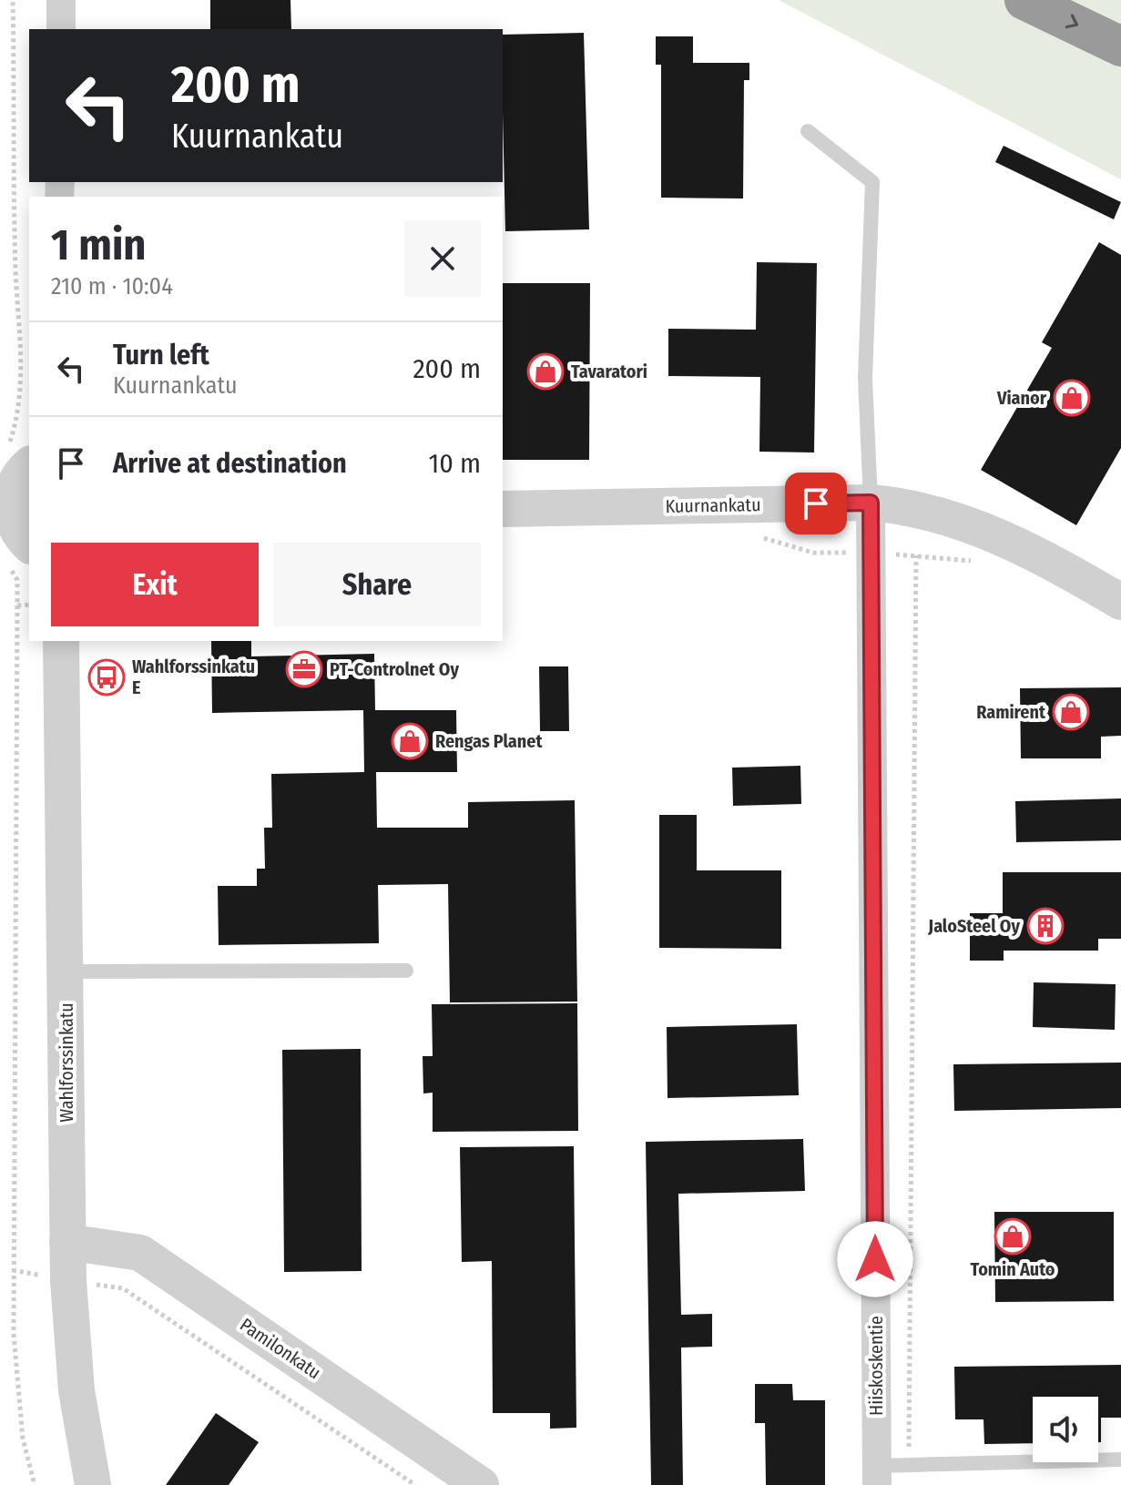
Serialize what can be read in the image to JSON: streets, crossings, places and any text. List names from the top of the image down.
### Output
{
  "streets": {
    "street": [
      "Kuurnankatu",
      "Wahlforssinkatu",
      "Pamilonkatu",
      "Hiiskoskentie"
    ]
  },
  "crossings": [
    ["Kuurnankatu", "Hiiskoskentie"],
    ["Wahlforssinkatu", "Pamilonkatu"]
  ],
  "places": {
    "shop": [
      "Tavaratori",
      "Vianor",
      "Ramirent",
      "Rengas Planet",
      "Tomin Auto"
    ],
    "office": ["PT-Controlnet Oy"],
    "bus stop": ["Wahlforssinkatu E"],
    "building": ["JaloSteel Oy"]
  },
  "page": {
    "turn": ["200 m", "Kuurnankatu"],
    "heading": ["1 min", "210 m · 10:04"],
    "list": [
      {
        "name": "Turn left",
        "note": "Kuurnankatu",
        "value": "200 m"
      },
      {
        "name": "Arrive at destination",
        "value": "10 m"
      }
    ],
    "buttons": ["Exit", "Share"]
  }
}
